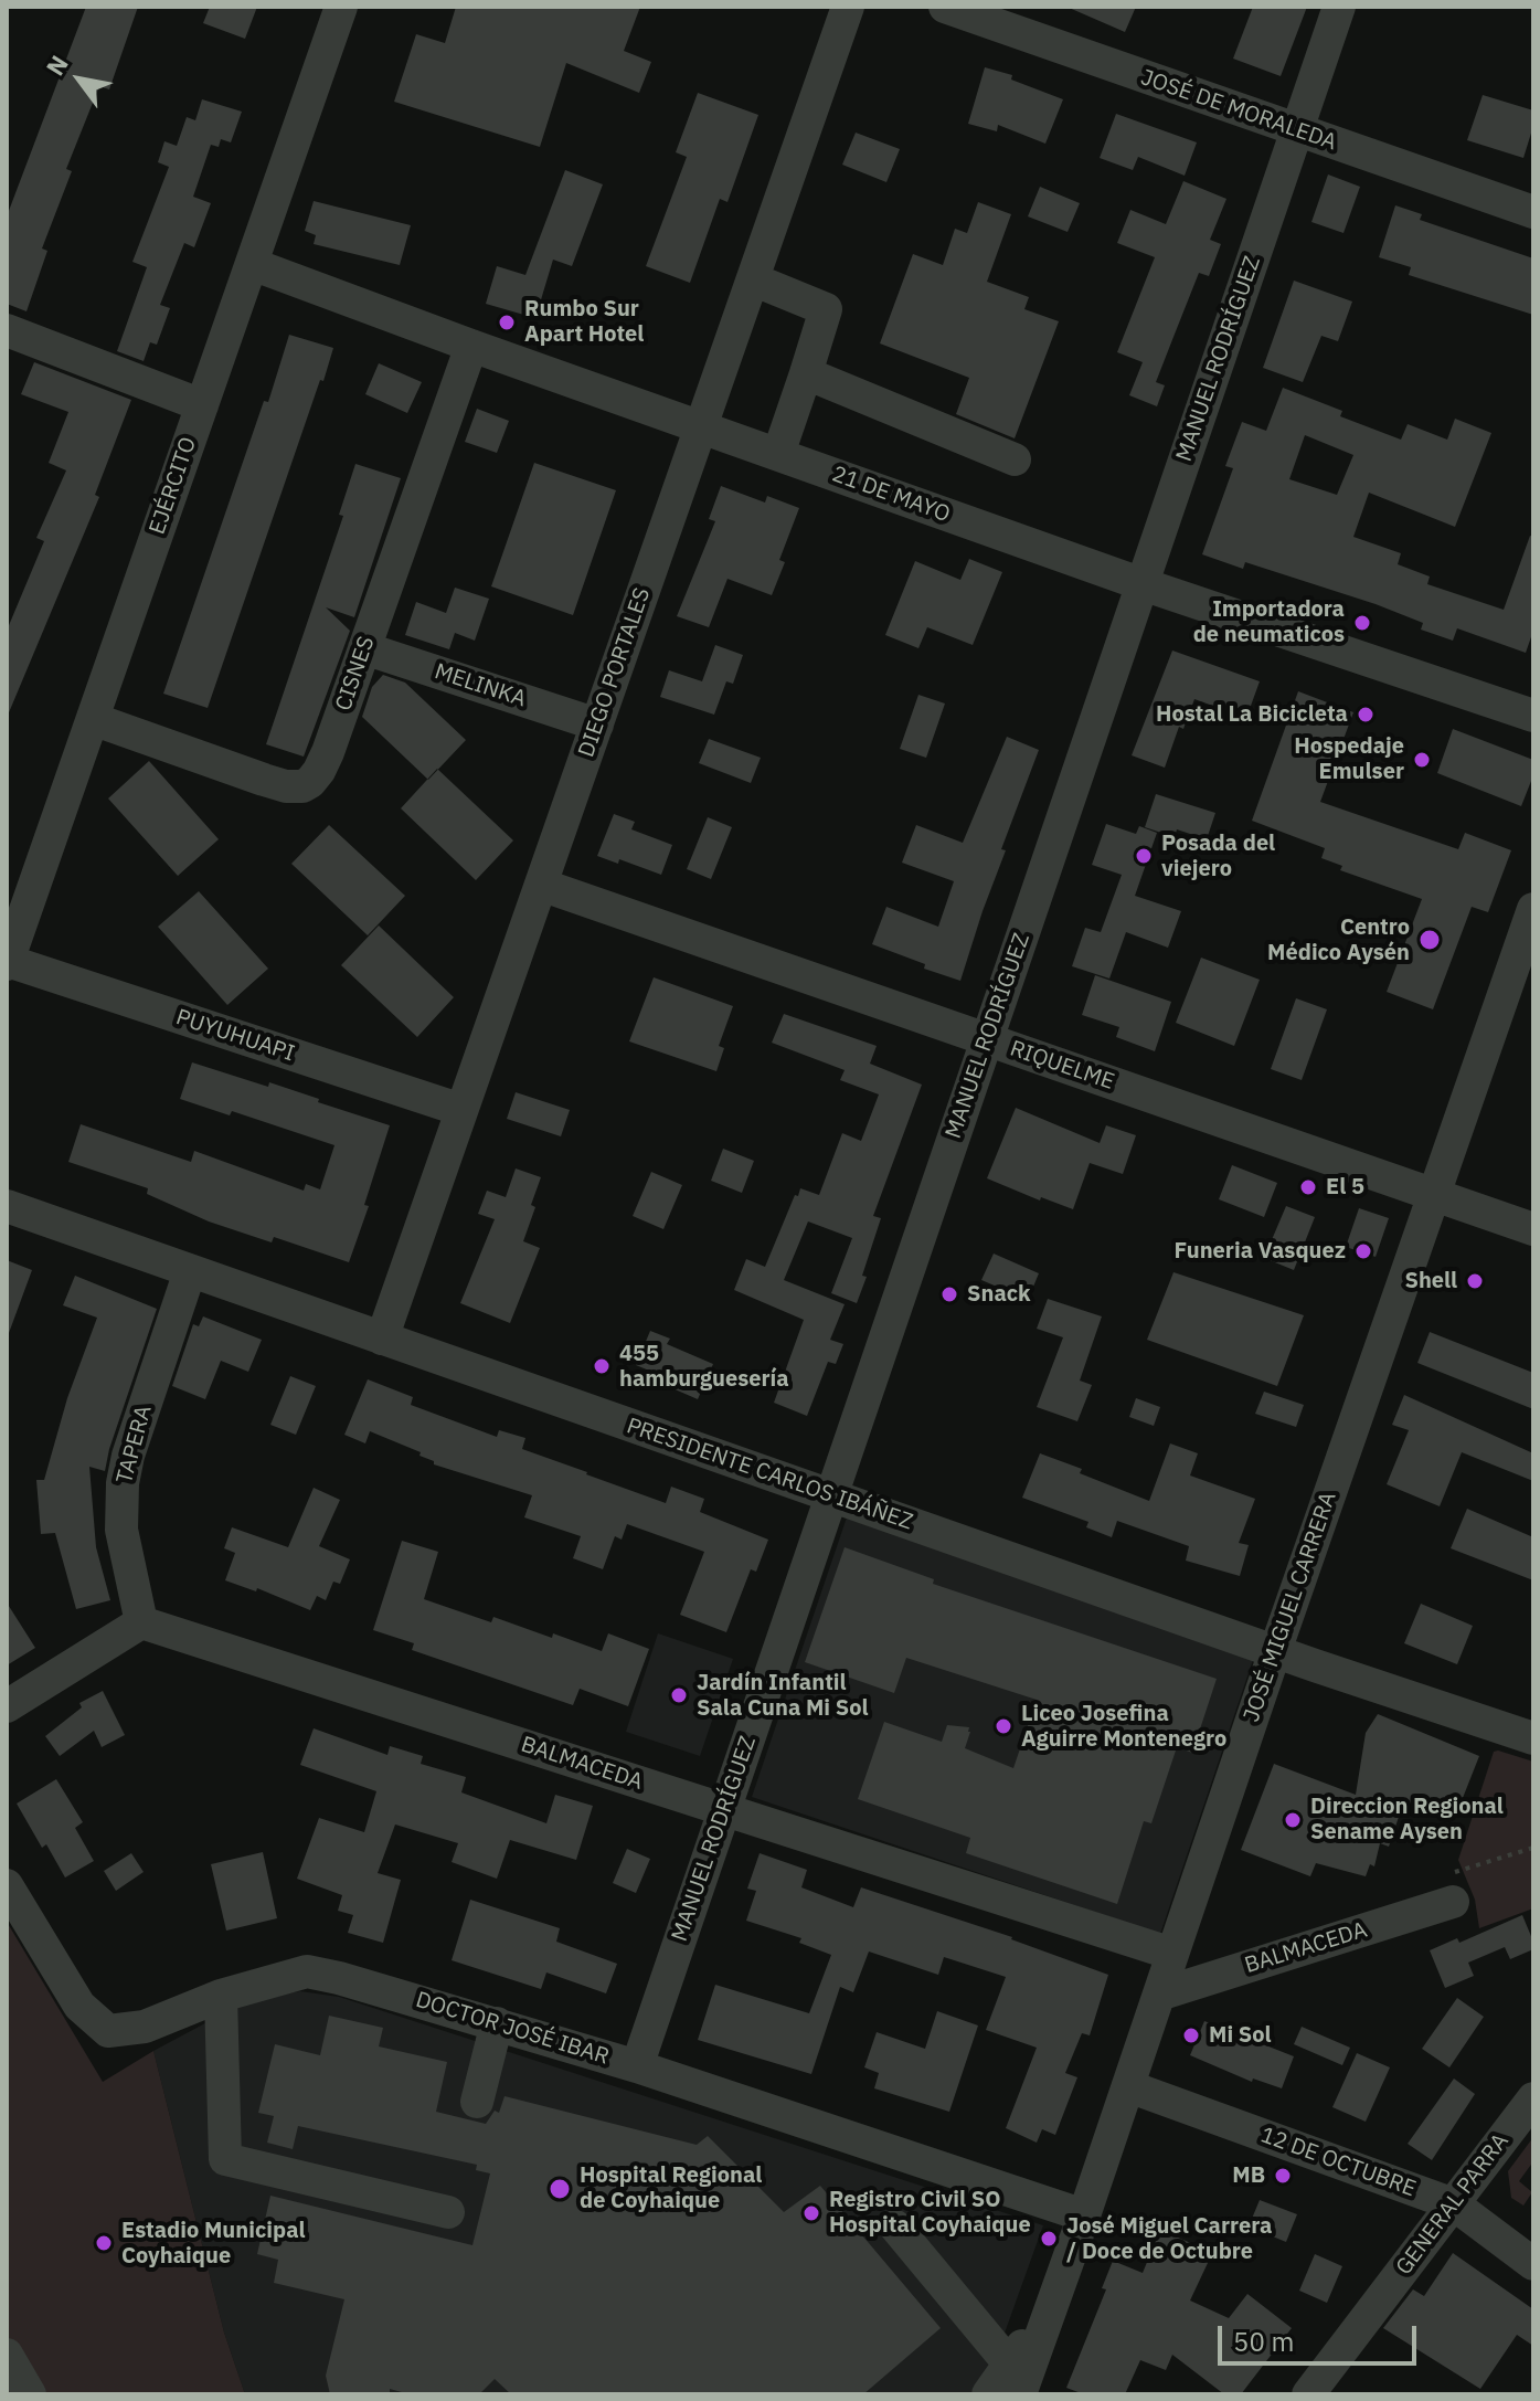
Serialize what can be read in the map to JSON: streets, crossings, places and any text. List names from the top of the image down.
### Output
{
  "streets": {
    "street": [
      "JOSÉ DE MORALEDA",
      "MANUEL RODRÍGUEZ",
      "EJÉRCITO",
      "21 DE MAYO",
      "DIEGO PORTALES",
      "CISNES",
      "MELINKA",
      "PUYUHUAPI",
      "RIQUELME",
      "TAPERA",
      "PRESIDENTE CARLOS IBÁÑEZ",
      "JOSÉ MIGUEL CARRERA",
      "BALMACEDA",
      "DOCTOR JOSÉ IBAR",
      "12 DE OCTUBRE",
      "GENERAL PARRA"
    ]
  },
  "crossings": [
    ["JOSÉ DE MORALEDA", "MANUEL RODRÍGUEZ"],
    ["MANUEL RODRÍGUEZ", "21 DE MAYO"],
    ["MANUEL RODRÍGUEZ", "RIQUELME"],
    ["MANUEL RODRÍGUEZ", "PRESIDENTE CARLOS IBÁÑEZ"],
    ["MANUEL RODRÍGUEZ", "BALMACEDA"],
    ["MANUEL RODRÍGUEZ", "DOCTOR JOSÉ IBAR"],
    ["EJÉRCITO", "21 DE MAYO"],
    ["EJÉRCITO", "CISNES"],
    ["EJÉRCITO", "PUYUHUAPI"],
    ["21 DE MAYO", "DIEGO PORTALES"],
    ["21 DE MAYO", "CISNES"],
    ["DIEGO PORTALES", "MELINKA"],
    ["DIEGO PORTALES", "PUYUHUAPI"],
    ["DIEGO PORTALES", "RIQUELME"],
    ["DIEGO PORTALES", "PRESIDENTE CARLOS IBÁÑEZ"],
    ["CISNES", "MELINKA"],
    ["RIQUELME", "JOSÉ MIGUEL CARRERA"],
    ["TAPERA", "PRESIDENTE CARLOS IBÁÑEZ"],
    ["TAPERA", "BALMACEDA"],
    ["PRESIDENTE CARLOS IBÁÑEZ", "JOSÉ MIGUEL CARRERA"],
    ["JOSÉ MIGUEL CARRERA", "BALMACEDA"],
    ["JOSÉ MIGUEL CARRERA", "DOCTOR JOSÉ IBAR"],
    ["JOSÉ MIGUEL CARRERA", "12 DE OCTUBRE"],
    ["12 DE OCTUBRE", "GENERAL PARRA"]
  ],
  "places": [
    "Rumbo Sur Apart Hotel",
    "Importadora de neumaticos",
    "Hostal La Bicicleta",
    "Hospedaje Emulser",
    "Posada del viejero",
    "Centro Médico Aysén",
    "El 5",
    "Funeria Vasquez",
    "Shell",
    "Snack",
    "455 hamburguesería",
    "Jardín Infantil Sala Cuna Mi Sol",
    "Liceo Josefina Aguirre Montenegro",
    "Direccion Regional Sename Aysen",
    "Mi Sol",
    "MB",
    "Hospital Regional de Coyhaique",
    "Registro Civil SO Hospital Coyhaique",
    "José Miguel Carrera / Doce de Octubre",
    "Estadio Municipal Coyhaique"
  ],
  "scale_bar": "50 m",
  "north": "top left"
}
